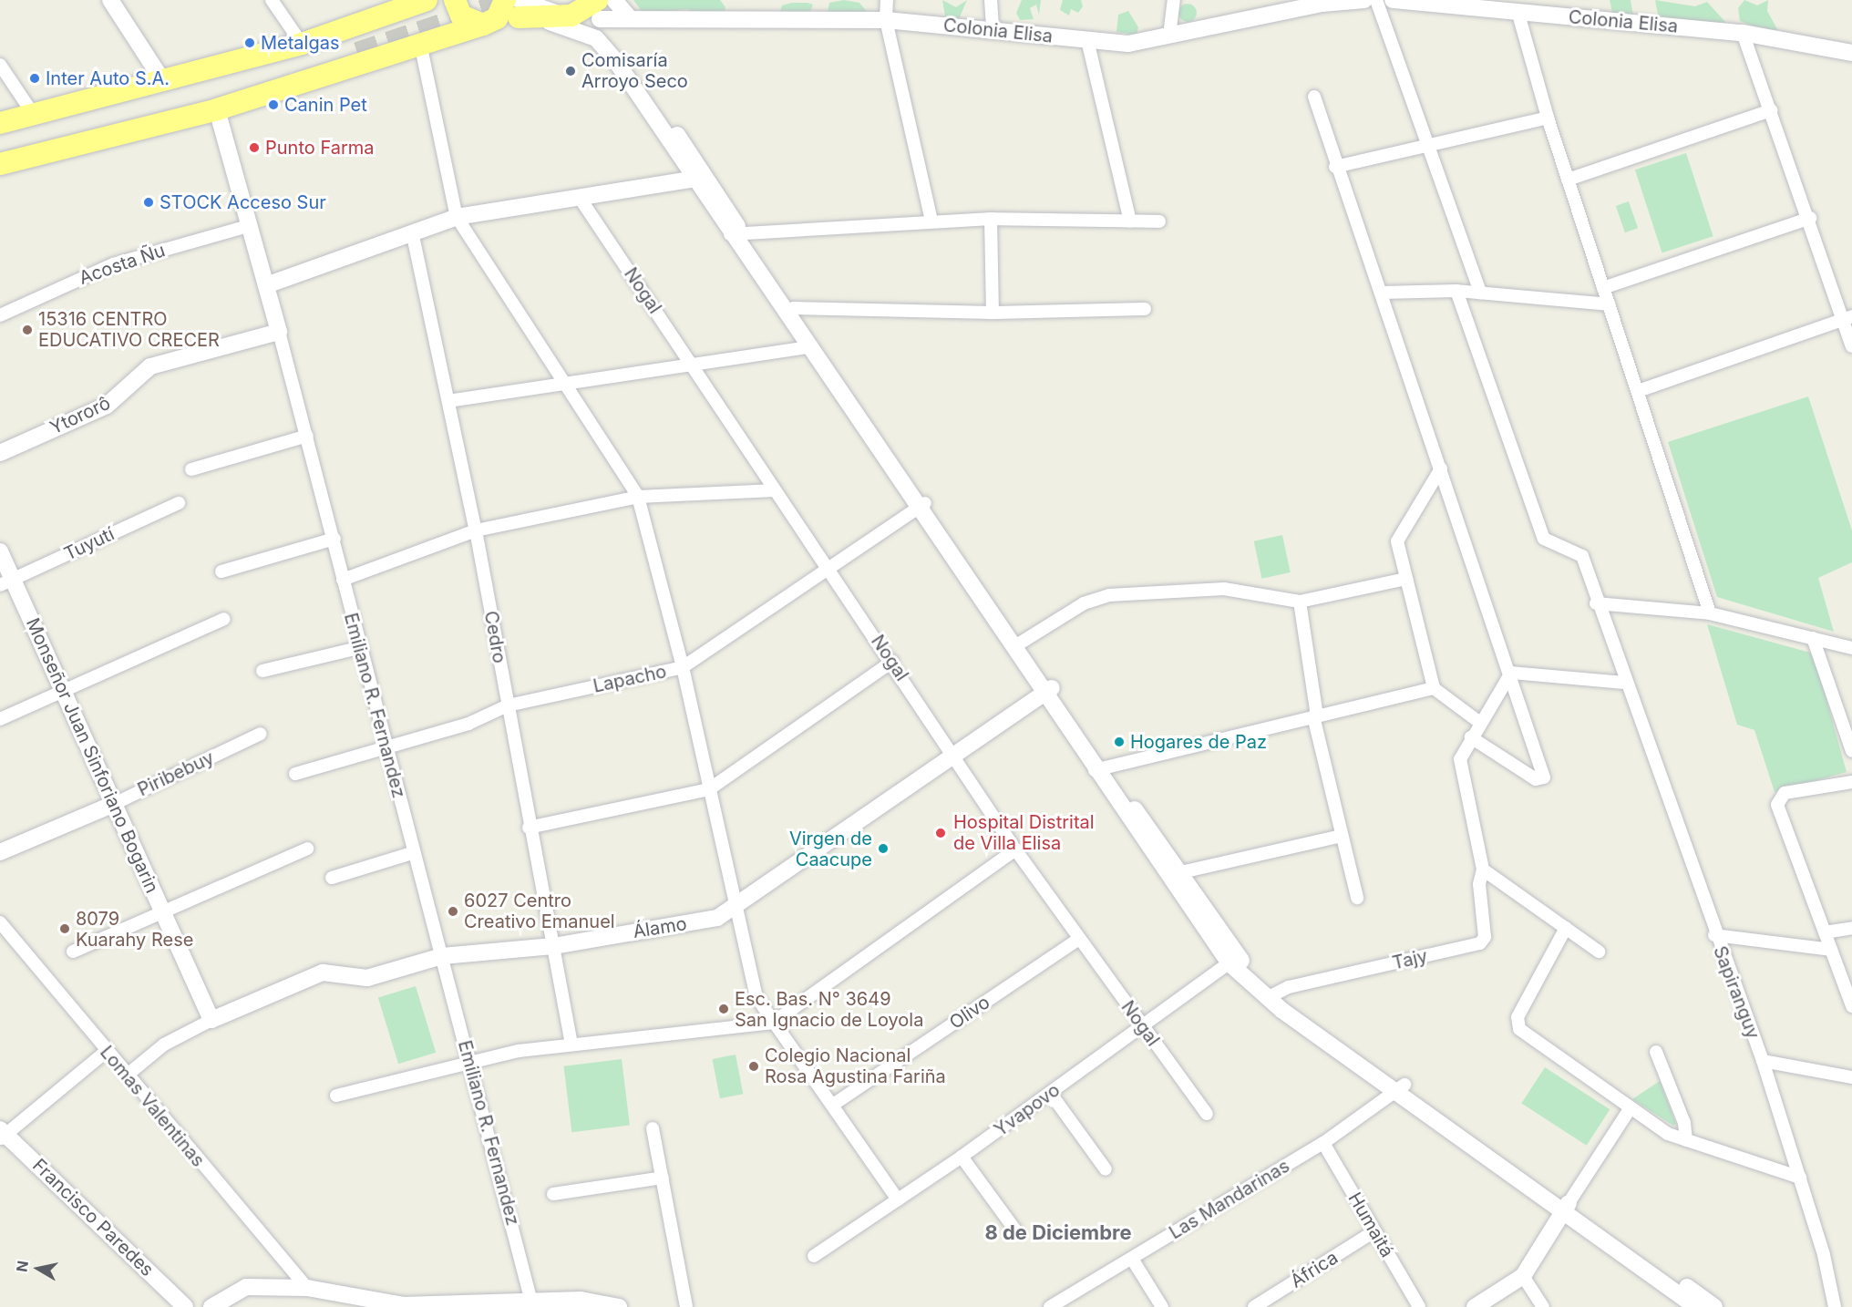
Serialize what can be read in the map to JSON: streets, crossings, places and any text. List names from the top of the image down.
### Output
{
  "streets": {
    "street": [
      "Colonia Elisa",
      "Acosta Ñu",
      "Nogal",
      "Ytororô",
      "Tuyutí",
      "Cedro",
      "Lapacho",
      "Emiliano R. Fernandez",
      "Monseñor Juan Sinforiano Bogarin",
      "Piribebuy",
      "Álamo",
      "Tajy",
      "Sapiranguy",
      "Olivo",
      "Lomas Valentinas",
      "Yvapovo",
      "Las Mandarinas",
      "Francisco Paredes",
      "Humaitá",
      "África"
    ]
  },
  "crossings": [
    ["Acosta Ñu", "Emiliano R. Fernandez"],
    ["Nogal", "Lapacho"],
    ["Nogal", "Álamo"],
    ["Nogal", "Olivo"],
    ["Nogal", "Yvapovo"],
    ["Ytororô", "Emiliano R. Fernandez"],
    ["Tuyutí", "Monseñor Juan Sinforiano Bogarin"],
    ["Cedro", "Lapacho"],
    ["Cedro", "Álamo"],
    ["Lapacho", "Emiliano R. Fernandez"],
    ["Emiliano R. Fernandez", "Álamo"],
    ["Monseñor Juan Sinforiano Bogarin", "Piribebuy"],
    ["Monseñor Juan Sinforiano Bogarin", "Álamo"],
    ["Las Mandarinas", "Humaitá"],
    ["Humaitá", "África"]
  ],
  "districts": ["8 de Diciembre"],
  "places": [
    "Metalgas",
    "Comisaría Arroyo Seco",
    "Inter Auto S.A.",
    "Canin Pet",
    "Punto Farma",
    "STOCK Acceso Sur",
    "15316 CENTRO EDUCATIVO CRECER",
    "Hogares de Paz",
    "Hospital Distrital de Villa Elisa",
    "Virgen de Caacupe",
    "6027 Centro Creativo Emanuel",
    "8079 Kuarahy Rese",
    "Esc. Bas. N° 3649 San Ignacio de Loyola",
    "Colegio Nacional Rosa Agustina Fariña"
  ],
  "north": "left"
}
